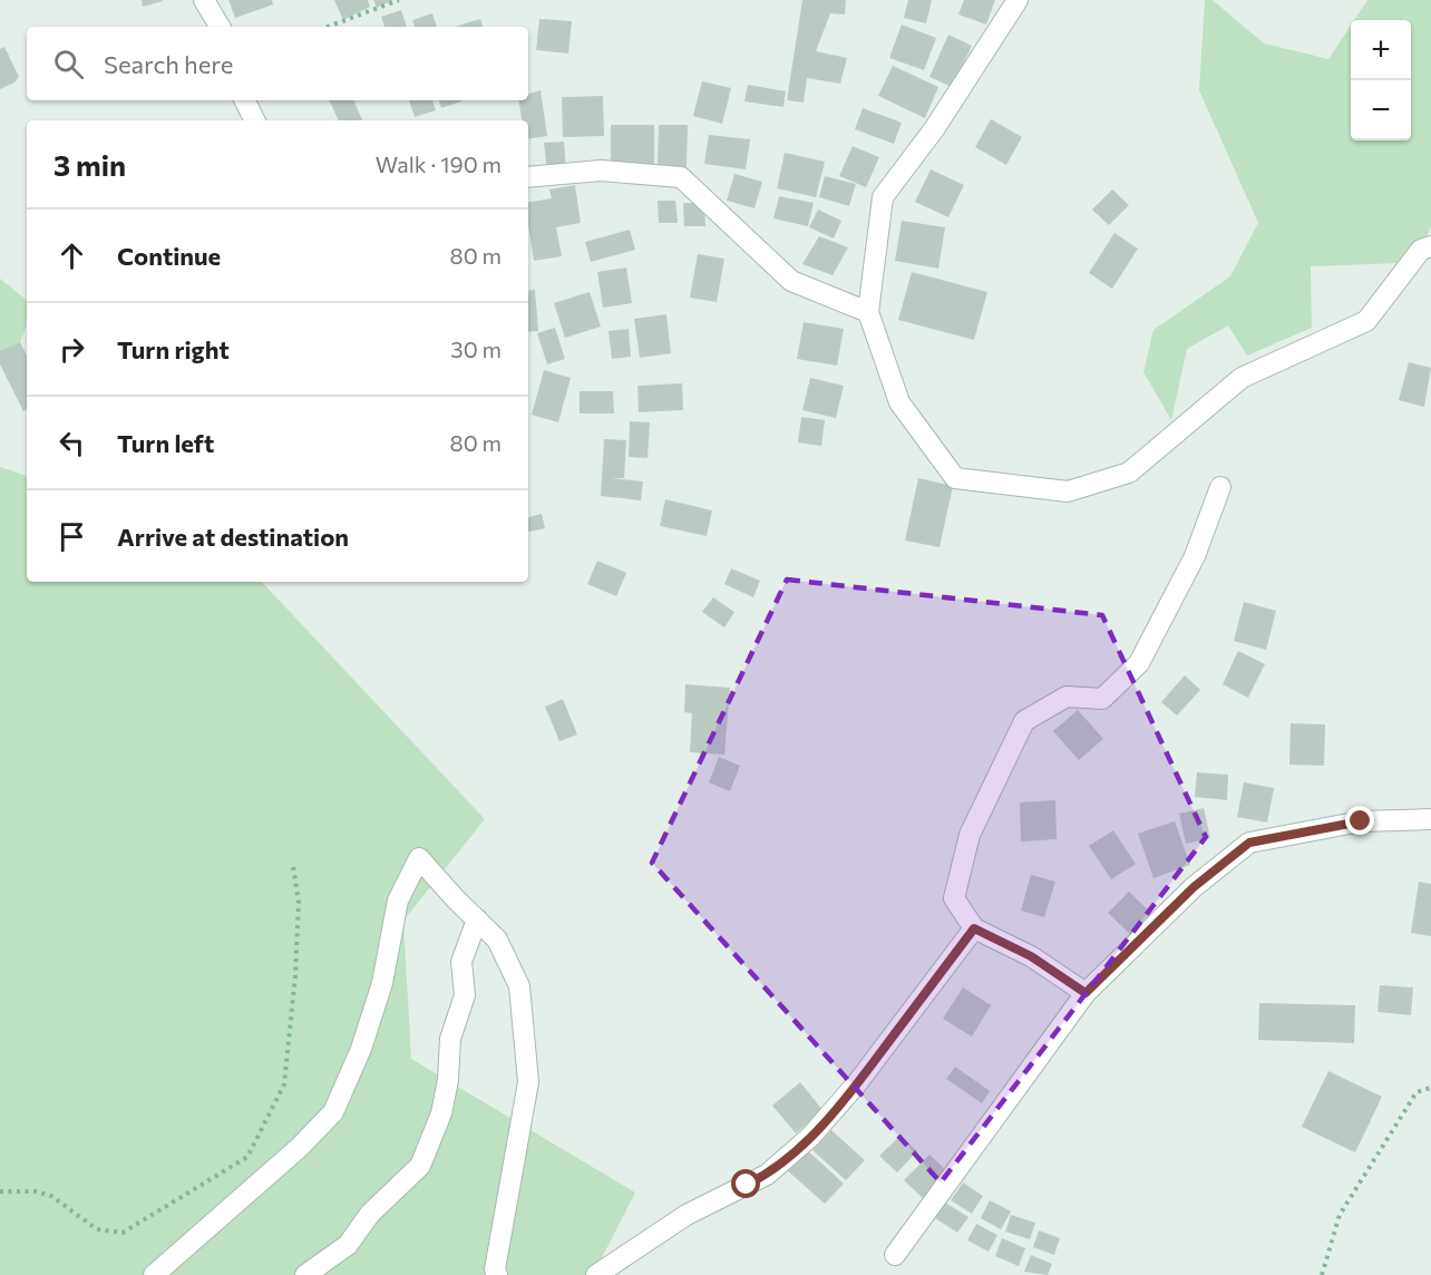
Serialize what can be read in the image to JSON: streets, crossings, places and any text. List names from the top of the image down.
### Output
{
  "page": {
    "map_buttons": ["+", "−"],
    "search": "Search here",
    "heading": ["3 min", "Walk · 190 m"],
    "list": [
      ["Continue", "80 m"],
      ["Turn right", "30 m"],
      ["Turn left", "80 m"],
      "Arrive at destination"
    ]
  }
}
